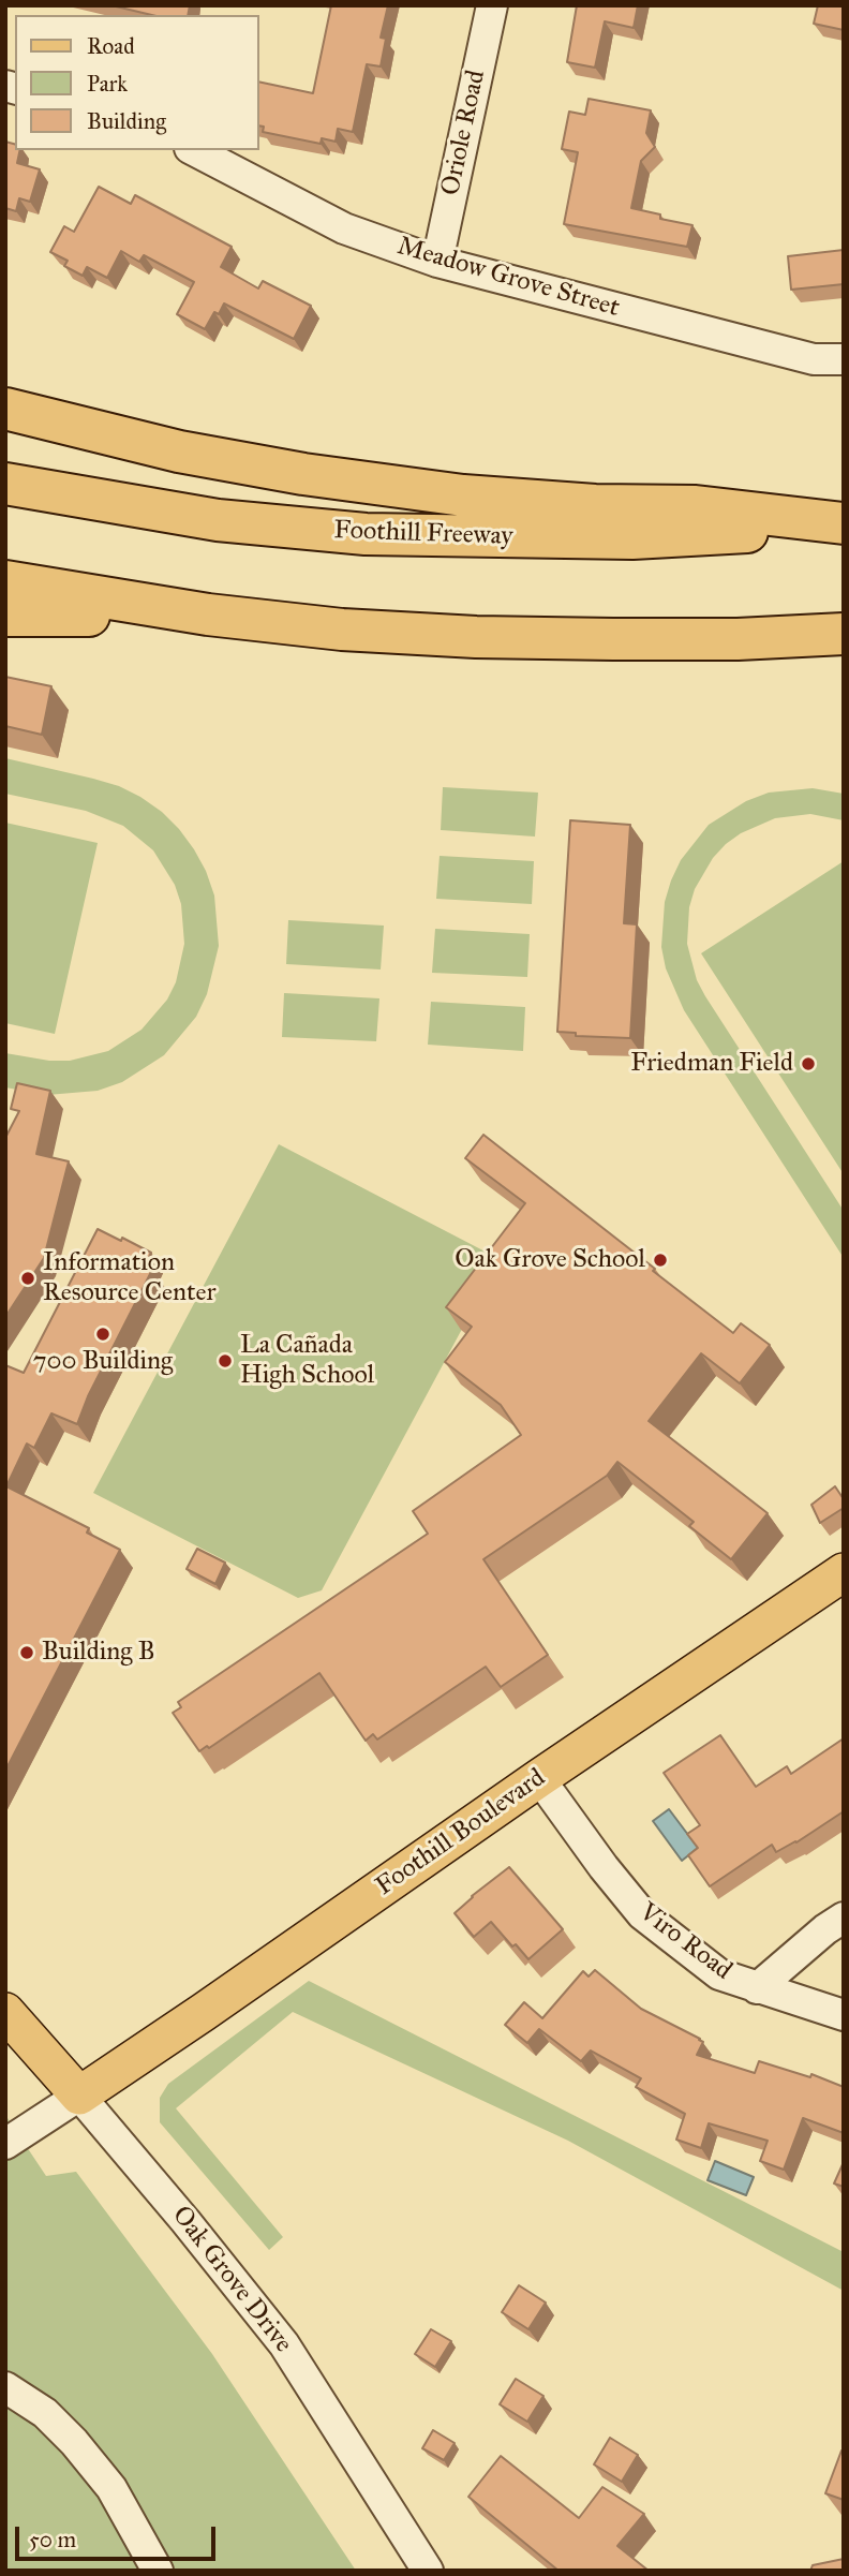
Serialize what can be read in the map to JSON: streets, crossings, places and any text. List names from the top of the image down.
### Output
{
  "streets": {
    "highway": ["Foothill Freeway"],
    "main road": ["Foothill Boulevard", "Oak Grove Drive"],
    "street": ["Oriole Road", "Meadow Grove Street", "Viro Road"]
  },
  "crossings": [
    ["Oriole Road", "Meadow Grove Street"],
    ["Foothill Boulevard", "Viro Road"],
    ["Foothill Boulevard", "Oak Grove Drive"]
  ],
  "places": [
    "Friedman Field",
    "Oak Grove School",
    "Information Resource Center",
    "700 Building",
    "La Cañada High School",
    "Building B"
  ],
  "legend": ["Road", "Park", "Building"],
  "scale_bar": "50 m"
}
